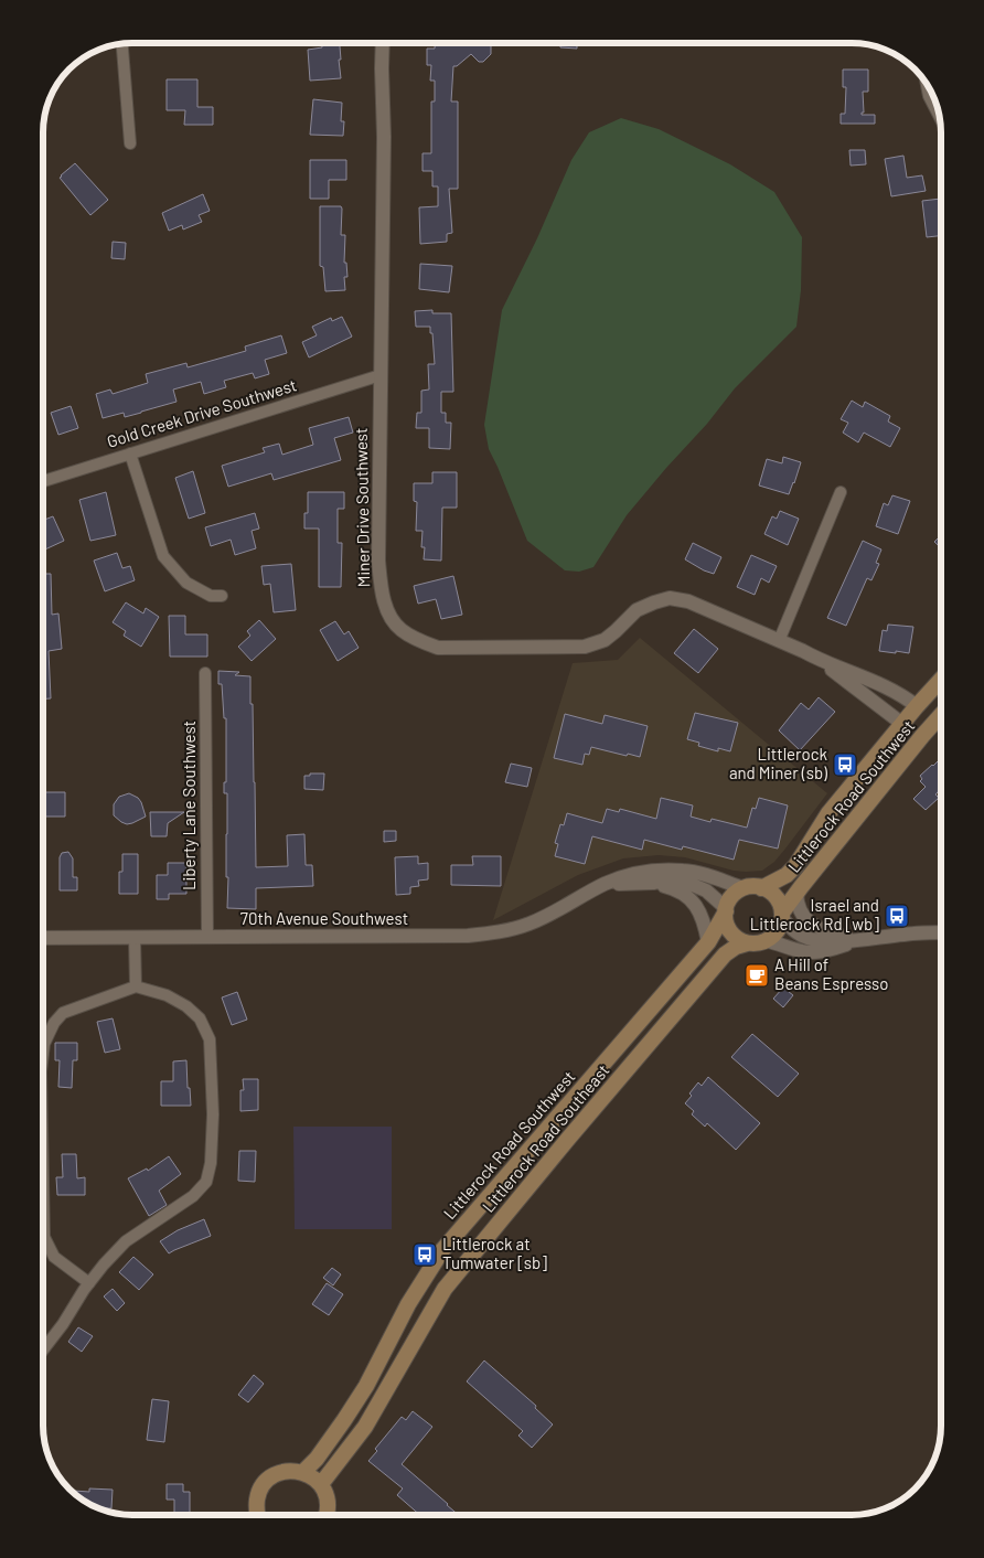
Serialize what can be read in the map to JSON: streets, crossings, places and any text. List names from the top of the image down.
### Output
{
  "streets": {
    "main road": ["Littlerock Road Southwest", "Littlerock Road Southeast"],
    "street": [
      "Gold Creek Drive Southwest",
      "Miner Drive Southwest",
      "Liberty Lane Southwest",
      "70th Avenue Southwest"
    ]
  },
  "crossings": [
    ["Gold Creek Drive Southwest", "Miner Drive Southwest"],
    ["Miner Drive Southwest", "Littlerock Road Southwest"],
    ["Littlerock Road Southwest", "70th Avenue Southwest"],
    ["Littlerock Road Southwest", "Littlerock Road Southeast"],
    ["Liberty Lane Southwest", "70th Avenue Southwest"],
    ["70th Avenue Southwest", "Littlerock Road Southeast"]
  ],
  "places": {
    "bus stop": ["Littlerock and Miner (sb)", "Israel and Littlerock Rd [wb]", "Littlerock at Tumwater [sb]"],
    "cafe": ["A Hill of Beans Espresso"]
  }
}
